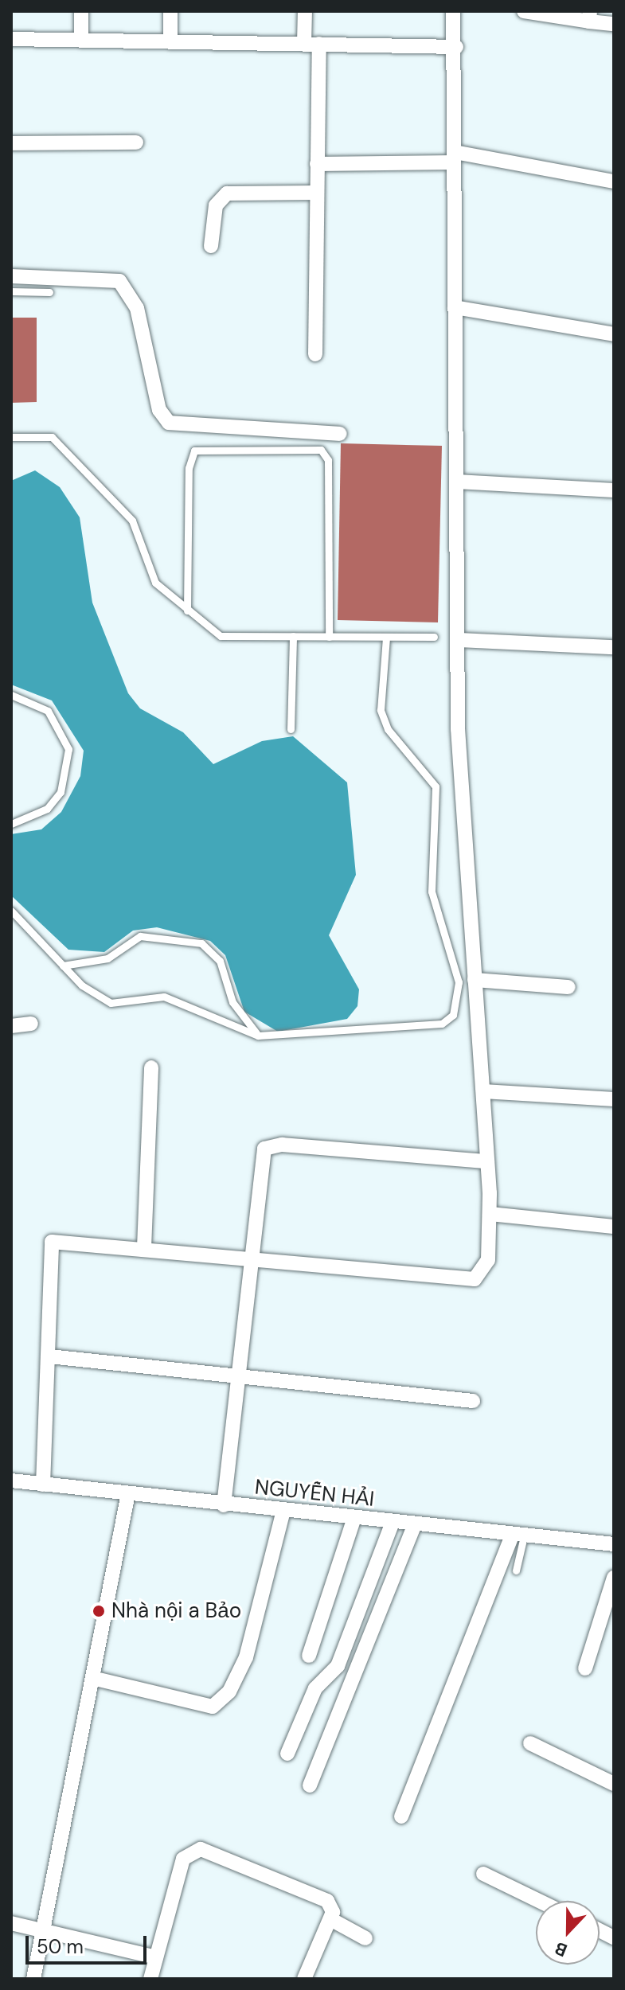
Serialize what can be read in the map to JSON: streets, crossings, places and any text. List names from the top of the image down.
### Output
{
  "streets": {
    "street": ["NGUYỄN HẢI"]
  },
  "places": ["Nhà nội a Bảo"],
  "scale_bar": "50 m",
  "north": "bottom"
}
